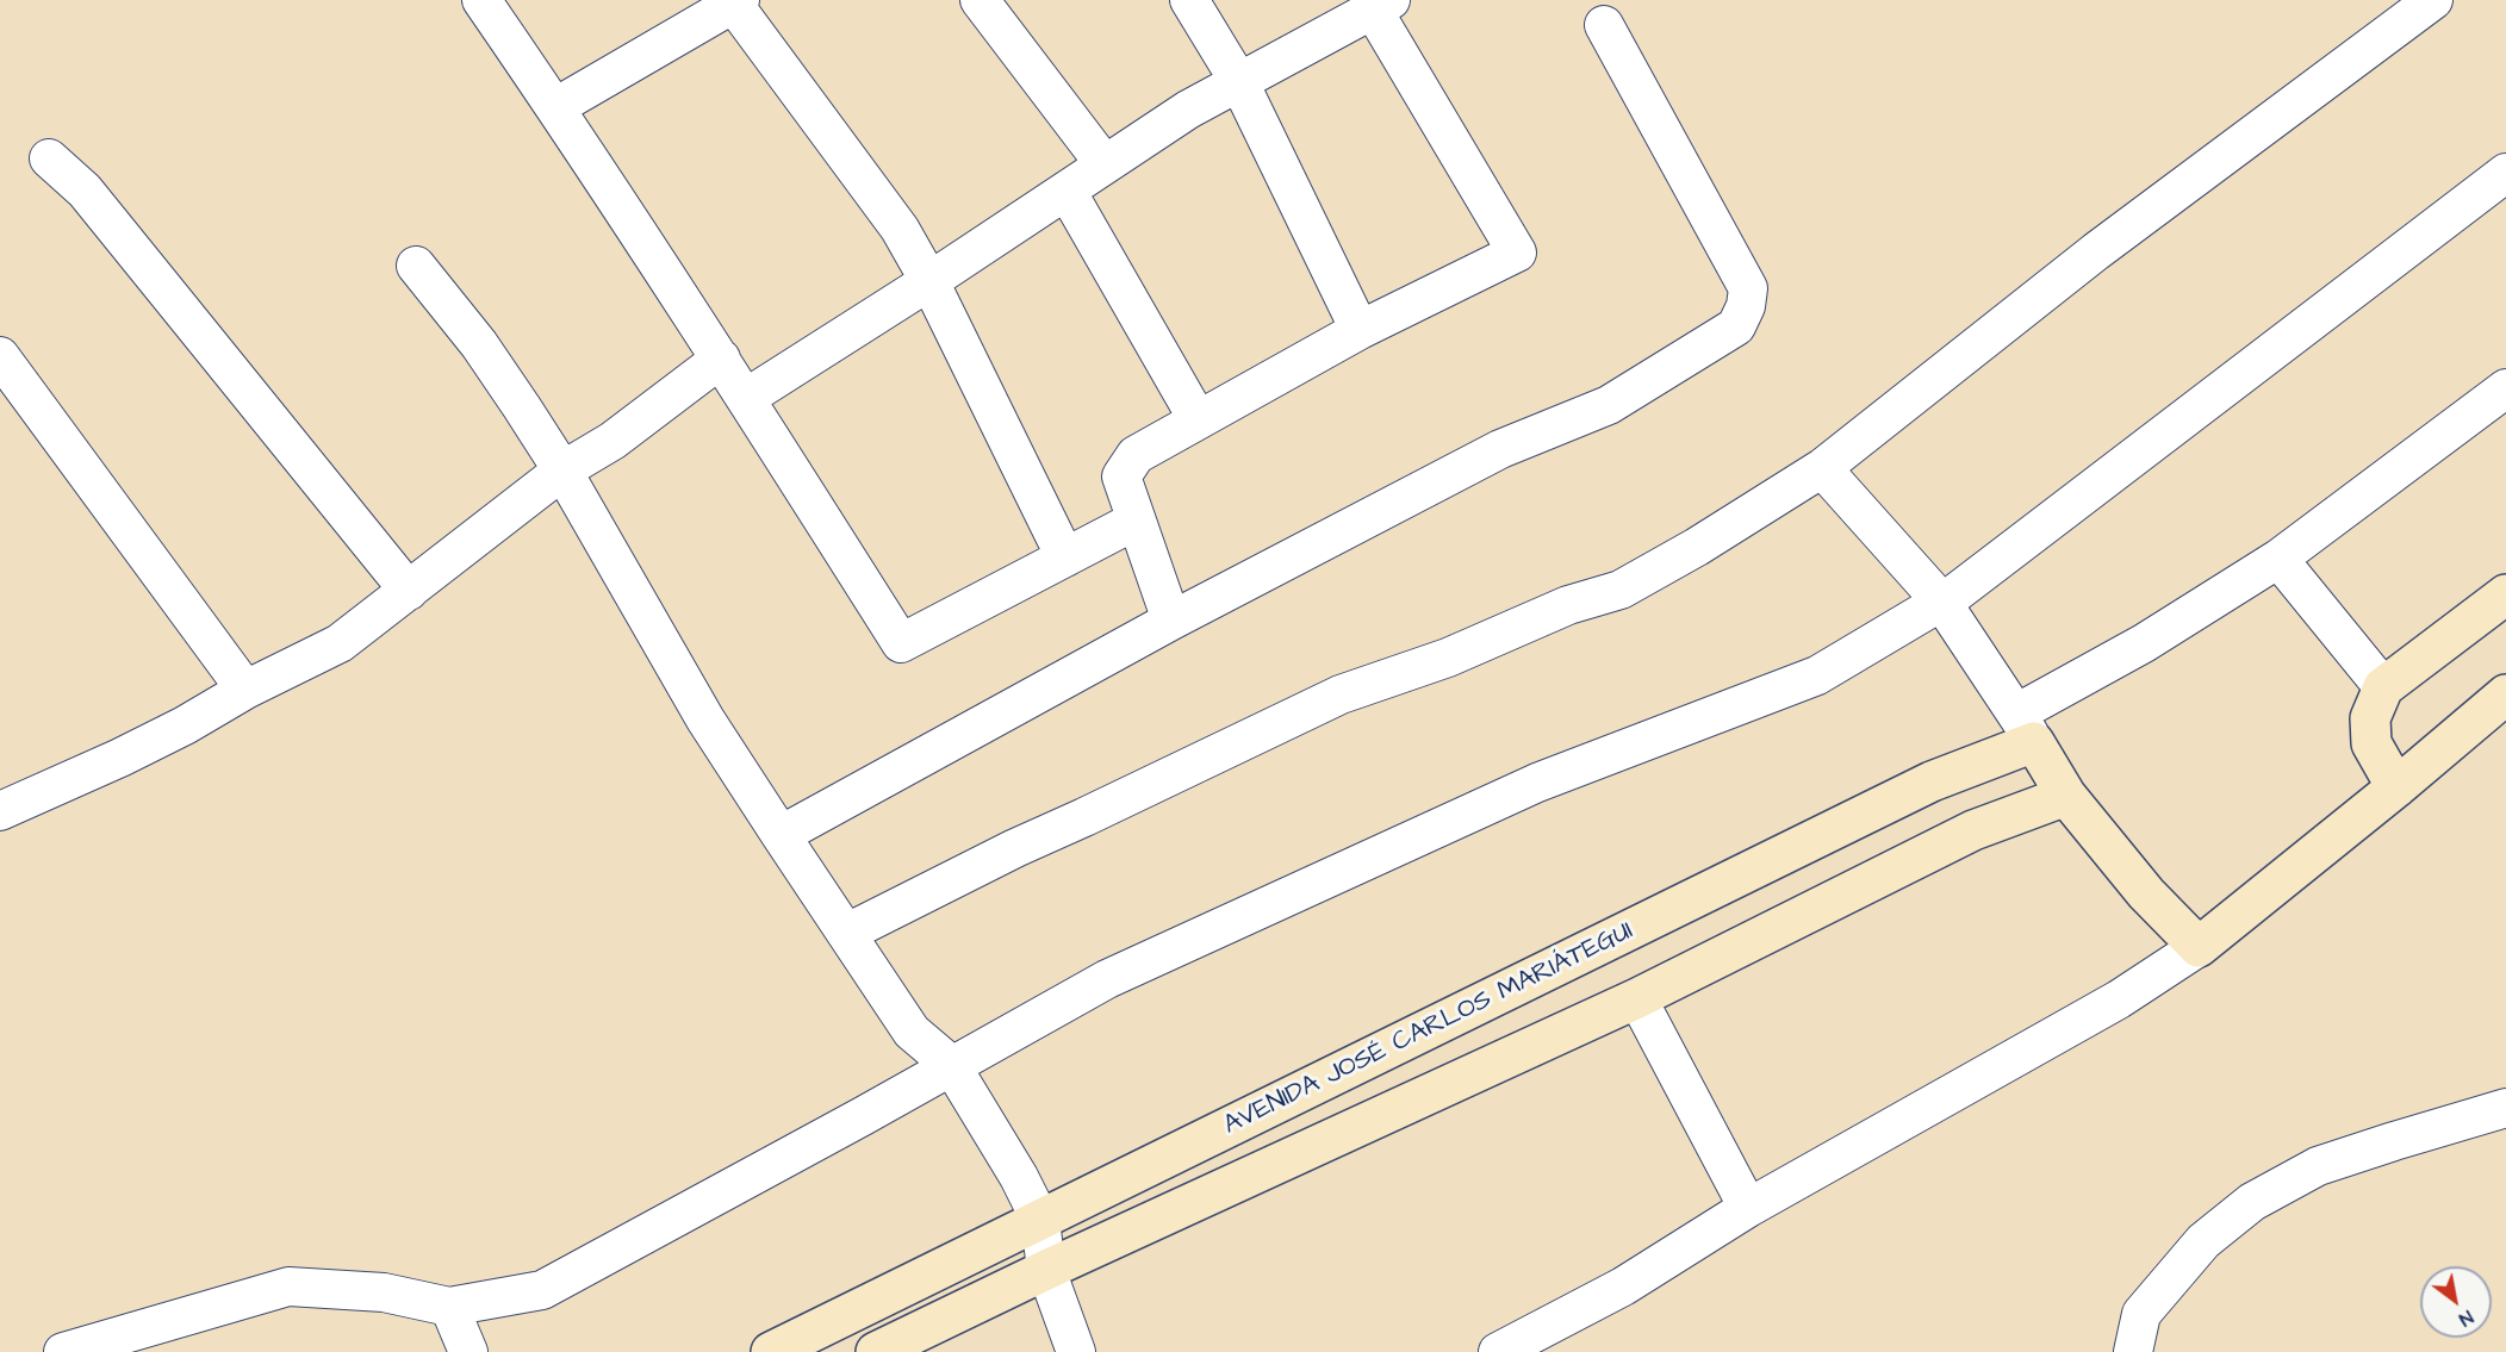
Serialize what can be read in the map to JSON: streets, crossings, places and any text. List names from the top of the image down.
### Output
{
  "streets": {
    "street": ["AVENIDA JOSÉ CARLOS MARIÁTEGUI"]
  },
  "north": "bottom right"
}
